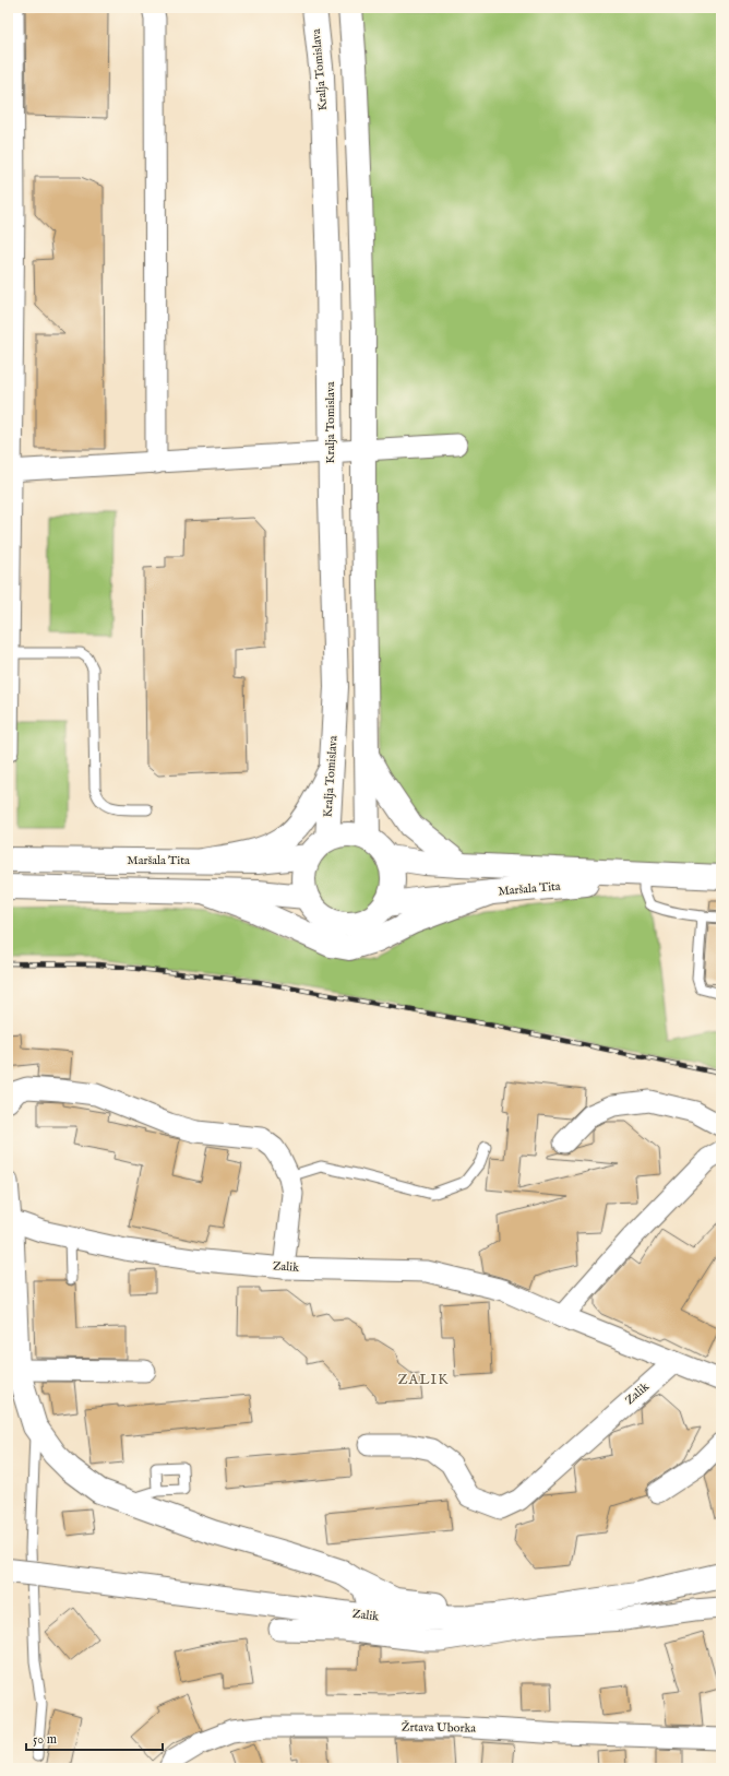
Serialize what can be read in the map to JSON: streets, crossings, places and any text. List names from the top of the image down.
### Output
{
  "streets": {
    "main road": ["Kralja Tomislava", "Maršala Tita", "Zalik"],
    "street": ["Žrtava Uborka"]
  },
  "crossings": [
    ["Kralja Tomislava", "Maršala Tita"]
  ],
  "districts": ["ZALIK"],
  "scale_bar": "50 m"
}
